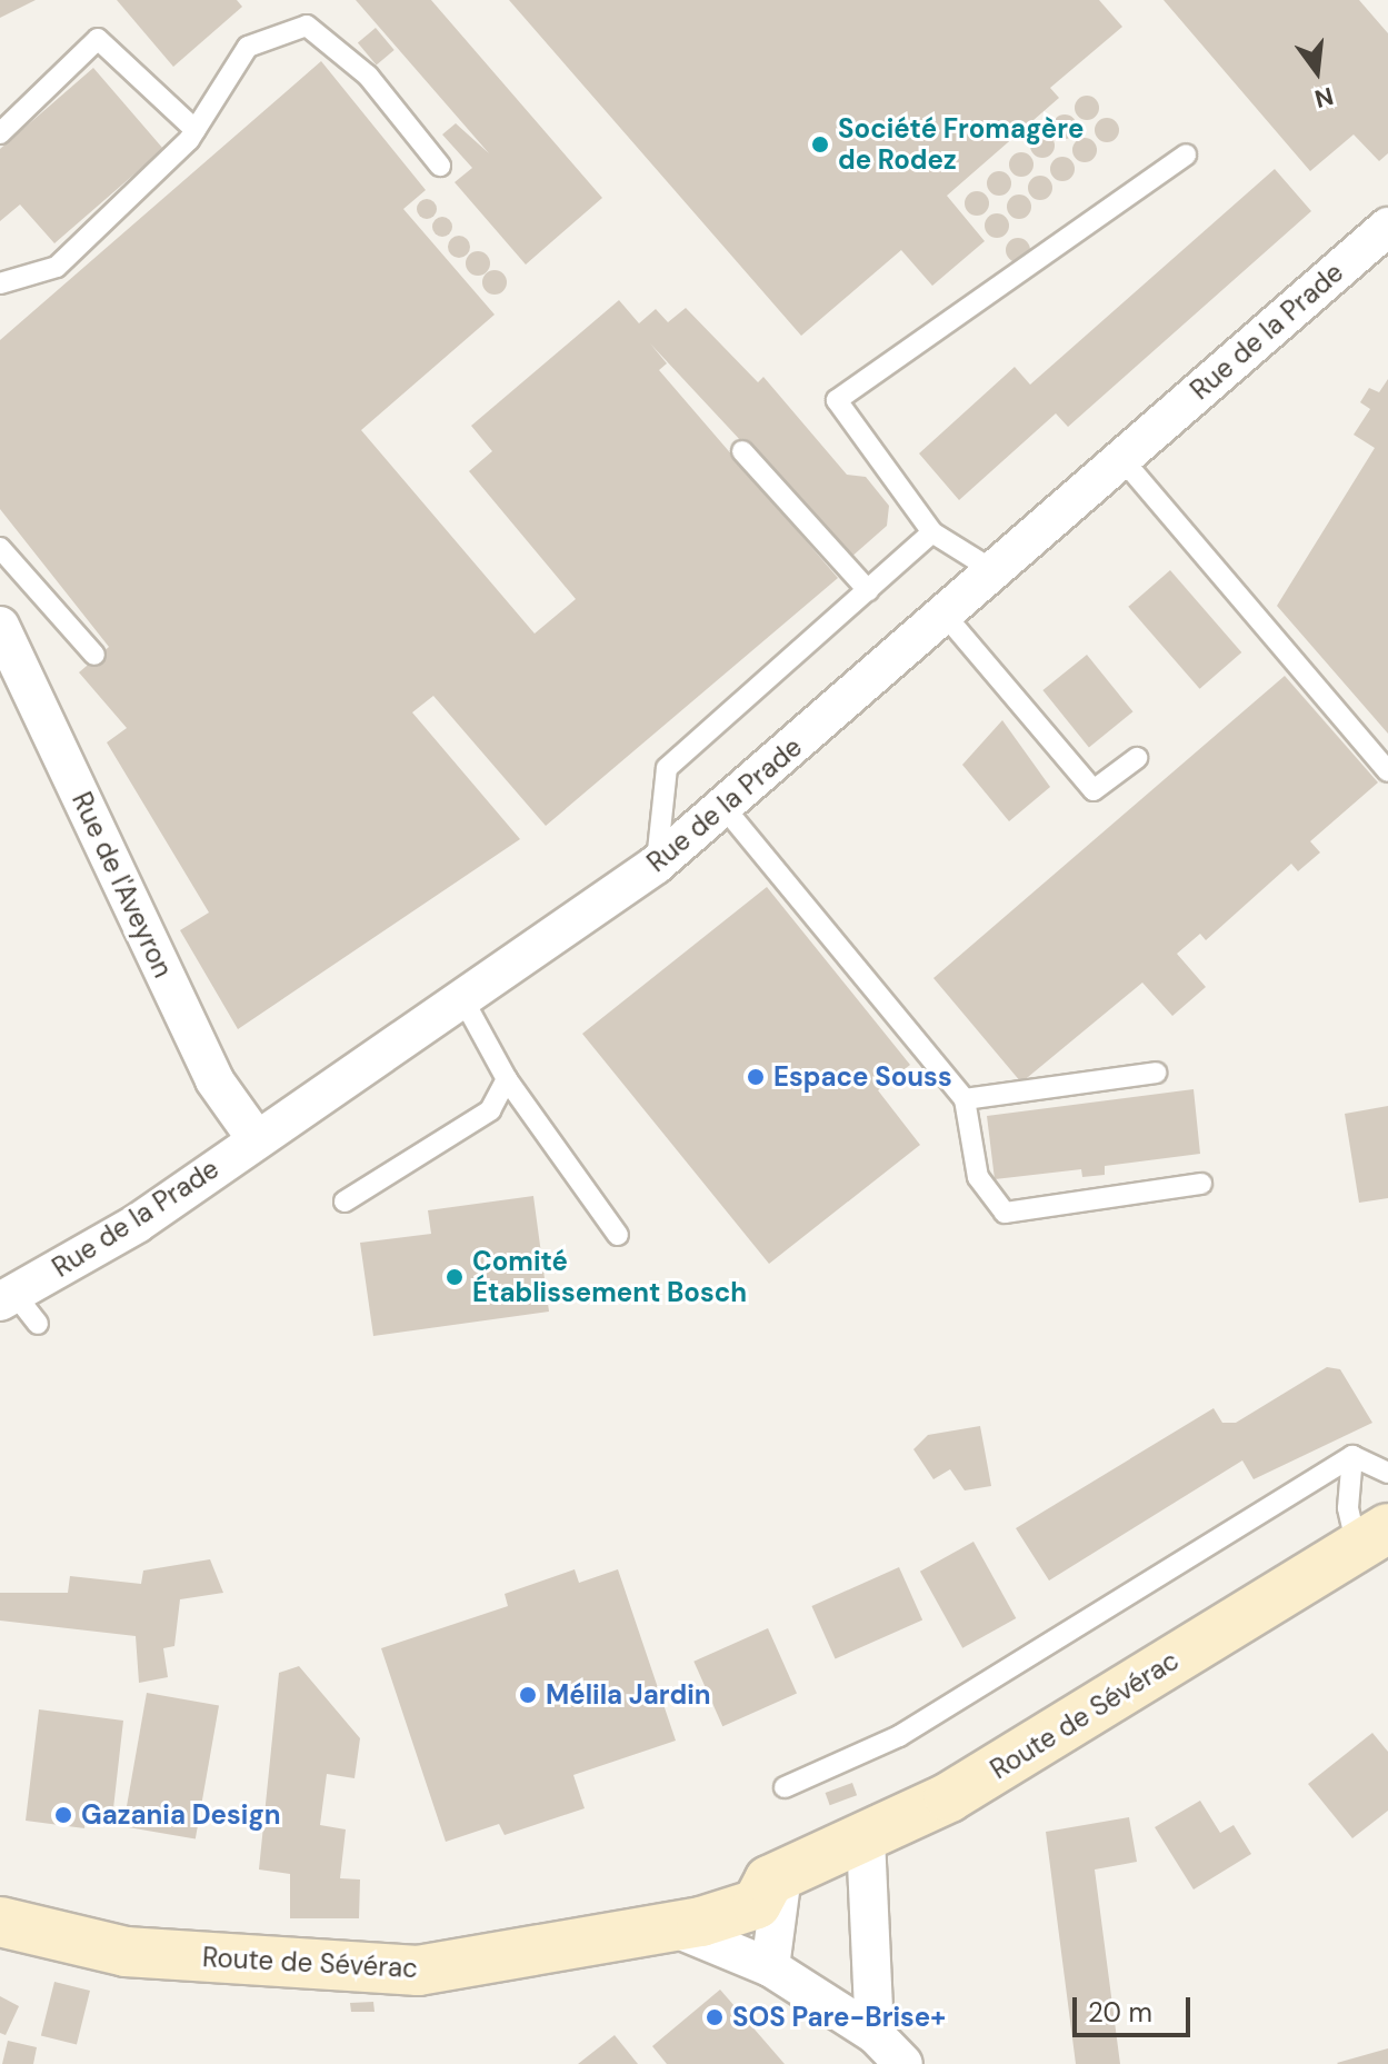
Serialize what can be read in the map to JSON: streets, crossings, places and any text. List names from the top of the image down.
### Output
{
  "streets": {
    "main road": ["Route de Sévérac"],
    "street": ["Rue de la Prade", "Rue de l'Aveyron"]
  },
  "crossings": [
    ["Rue de la Prade", "Rue de l'Aveyron"]
  ],
  "places": [
    "Société Fromagère de Rodez",
    "Espace Souss",
    "Comité Établissement Bosch",
    "Mélila Jardin",
    "Gazania Design",
    "SOS Pare-Brise+"
  ],
  "scale_bar": "20 m",
  "north": "bottom"
}
